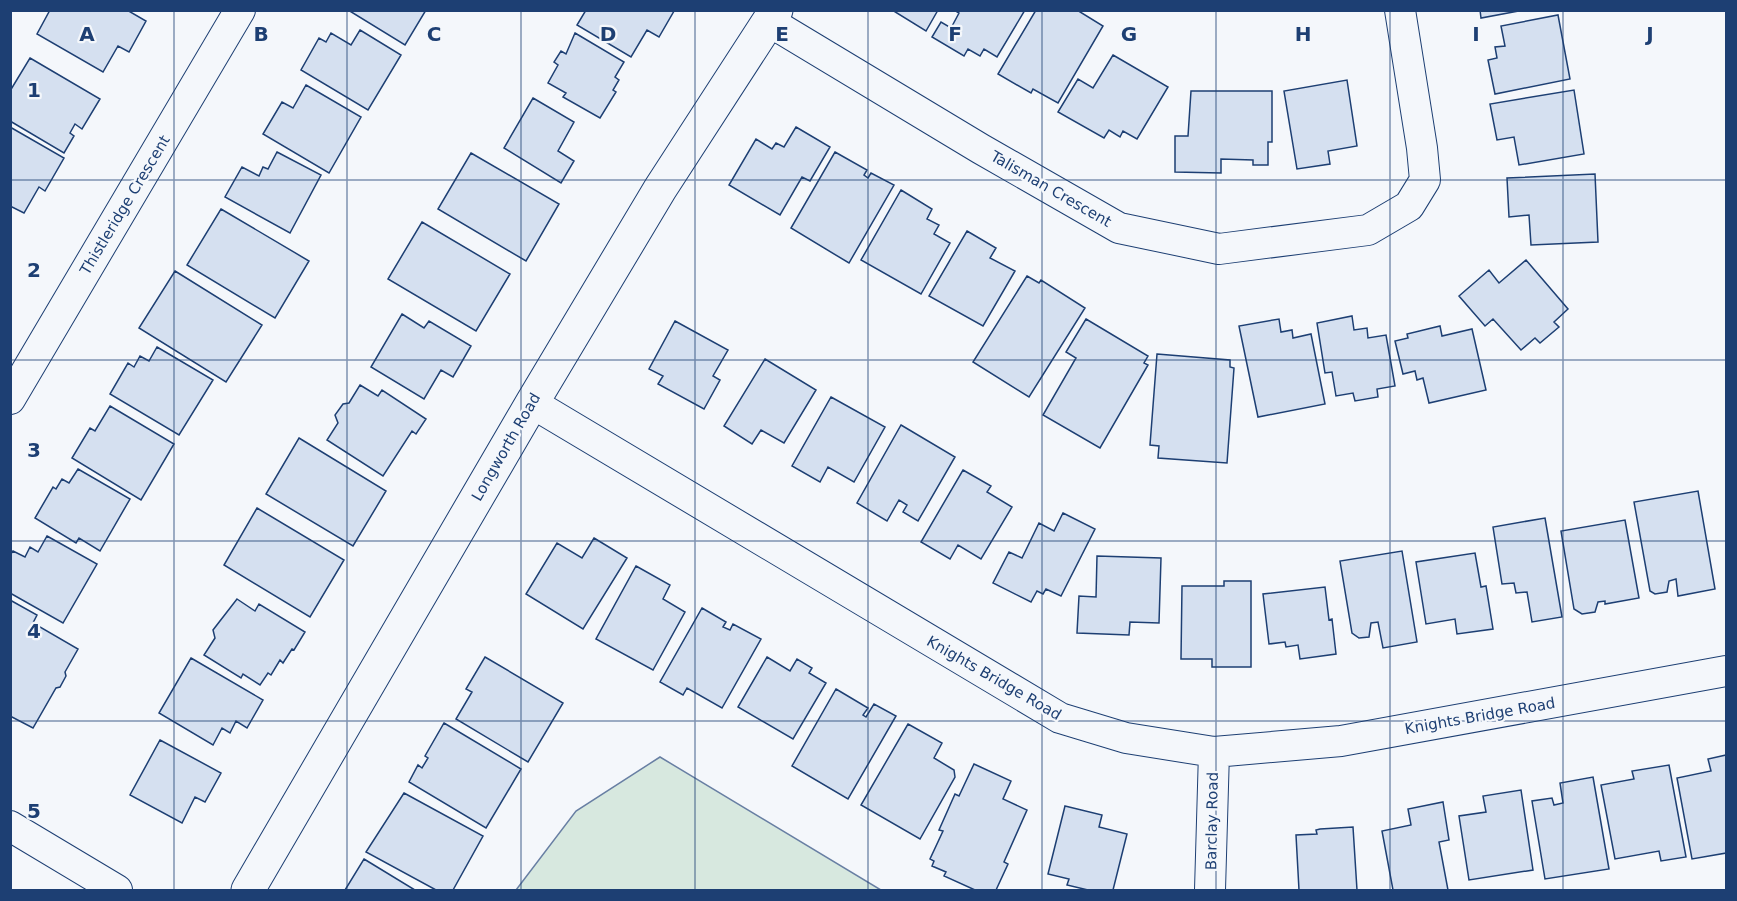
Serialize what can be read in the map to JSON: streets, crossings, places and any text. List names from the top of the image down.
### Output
{
  "streets": {
    "street": [
      "Talisman Crescent",
      "Thistleridge Crescent",
      "Longworth Road",
      "Knights Bridge Road",
      "Barclay Road"
    ]
  },
  "crossings": [
    ["Talisman Crescent", "Longworth Road"],
    ["Longworth Road", "Knights Bridge Road"],
    ["Knights Bridge Road", "Barclay Road"]
  ],
  "grid": {
    "columns": [
      "A",
      "B",
      "C",
      "D",
      "E",
      "F",
      "G",
      "H",
      "I",
      "J"
    ],
    "rows": [
      "1",
      "2",
      "3",
      "4",
      "5"
    ]
  }
}
